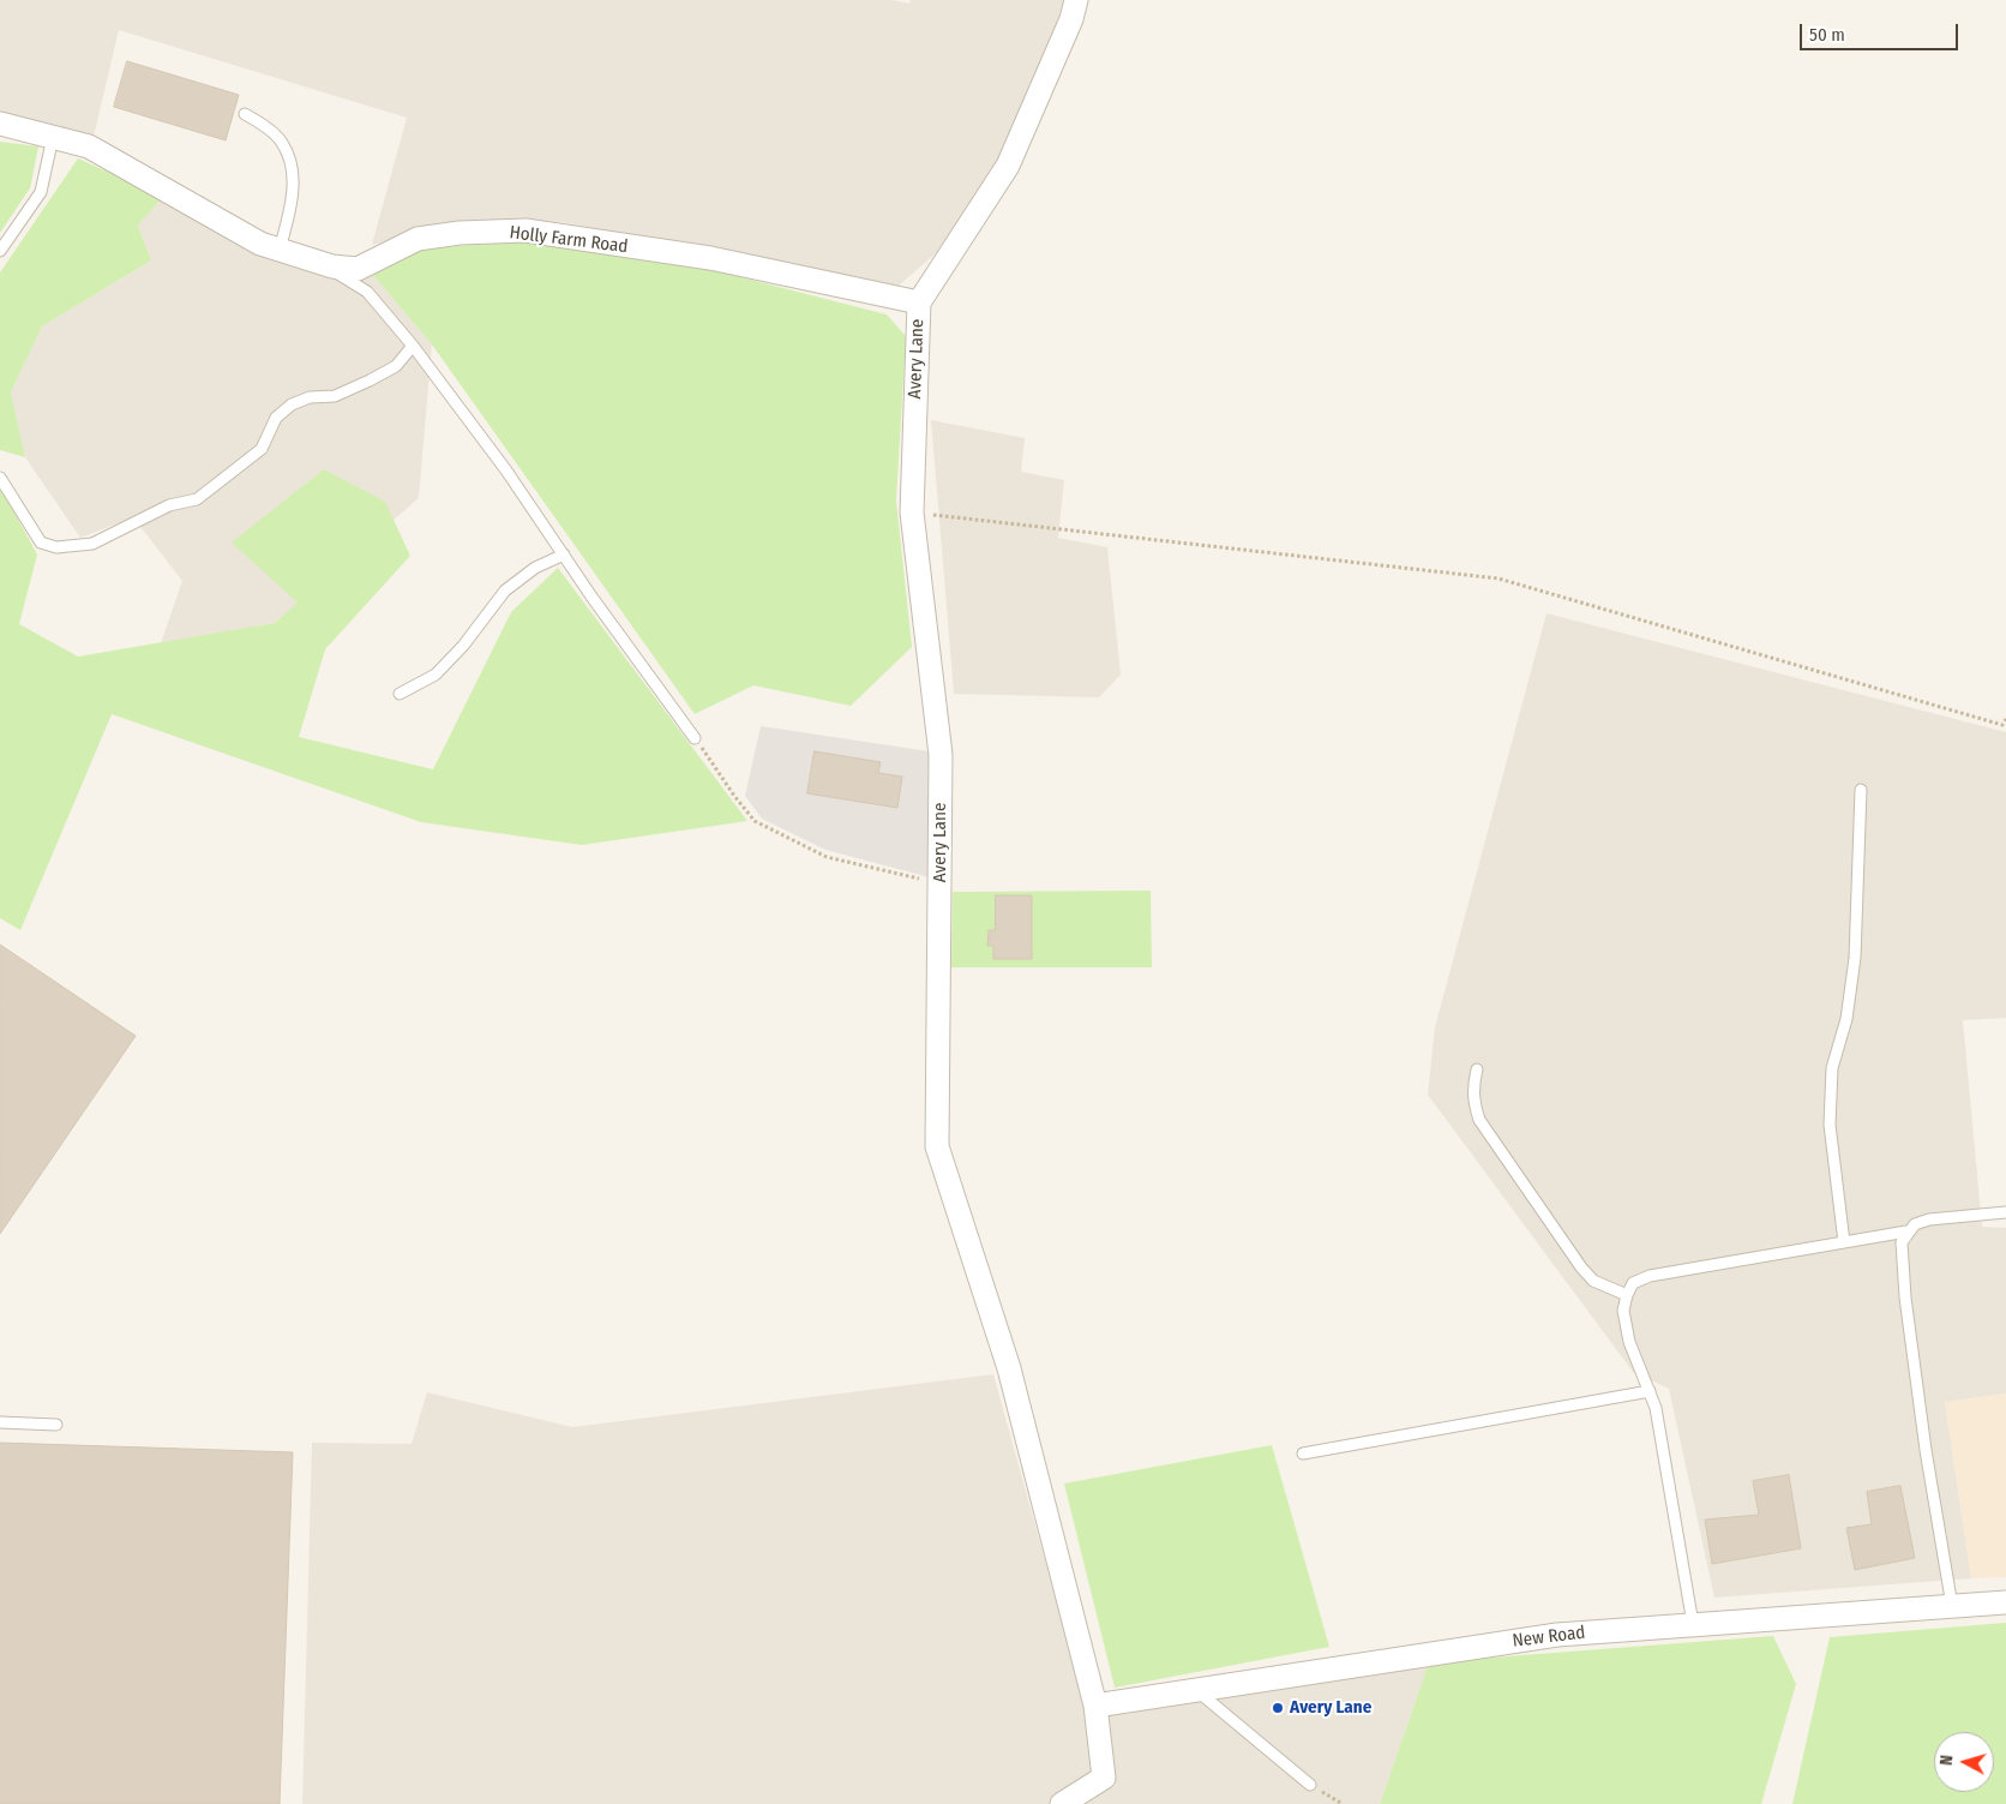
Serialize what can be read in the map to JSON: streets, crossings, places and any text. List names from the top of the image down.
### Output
{
  "streets": {
    "street": ["Holly Farm Road", "Avery Lane", "New Road"]
  },
  "crossings": [
    ["Holly Farm Road", "Avery Lane"],
    ["Avery Lane", "New Road"]
  ],
  "places": ["Avery Lane"],
  "scale_bar": "50 m",
  "north": "left"
}
